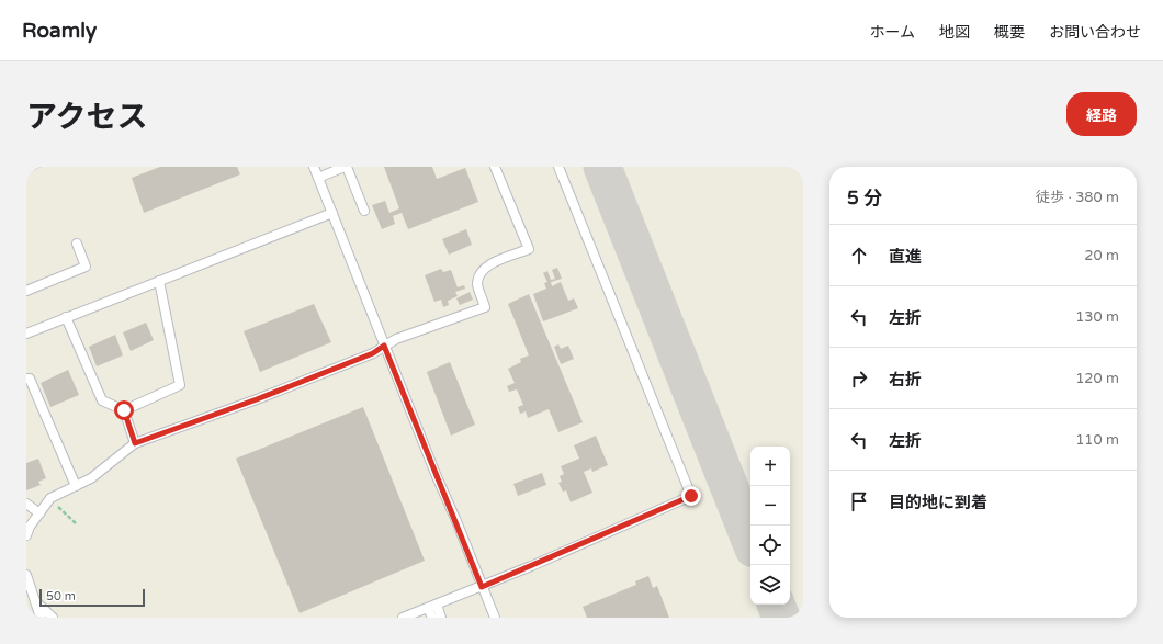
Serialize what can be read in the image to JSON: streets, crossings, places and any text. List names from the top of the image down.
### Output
{
  "scale_bar": "50 m",
  "page": {
    "header": "Roamly",
    "nav": [
      "ホーム",
      "地図",
      "概要",
      "お問い合わせ"
    ],
    "title": "アクセス",
    "buttons": "経路",
    "heading": ["5 分", "徒歩 · 380 m"],
    "list": [
      ["直進", "20 m"],
      ["左折", "130 m"],
      ["右折", "120 m"],
      ["左折", "110 m"],
      "目的地に到着"
    ],
    "map_buttons": ["+", "−"],
    "scale": "50 m"
  }
}
